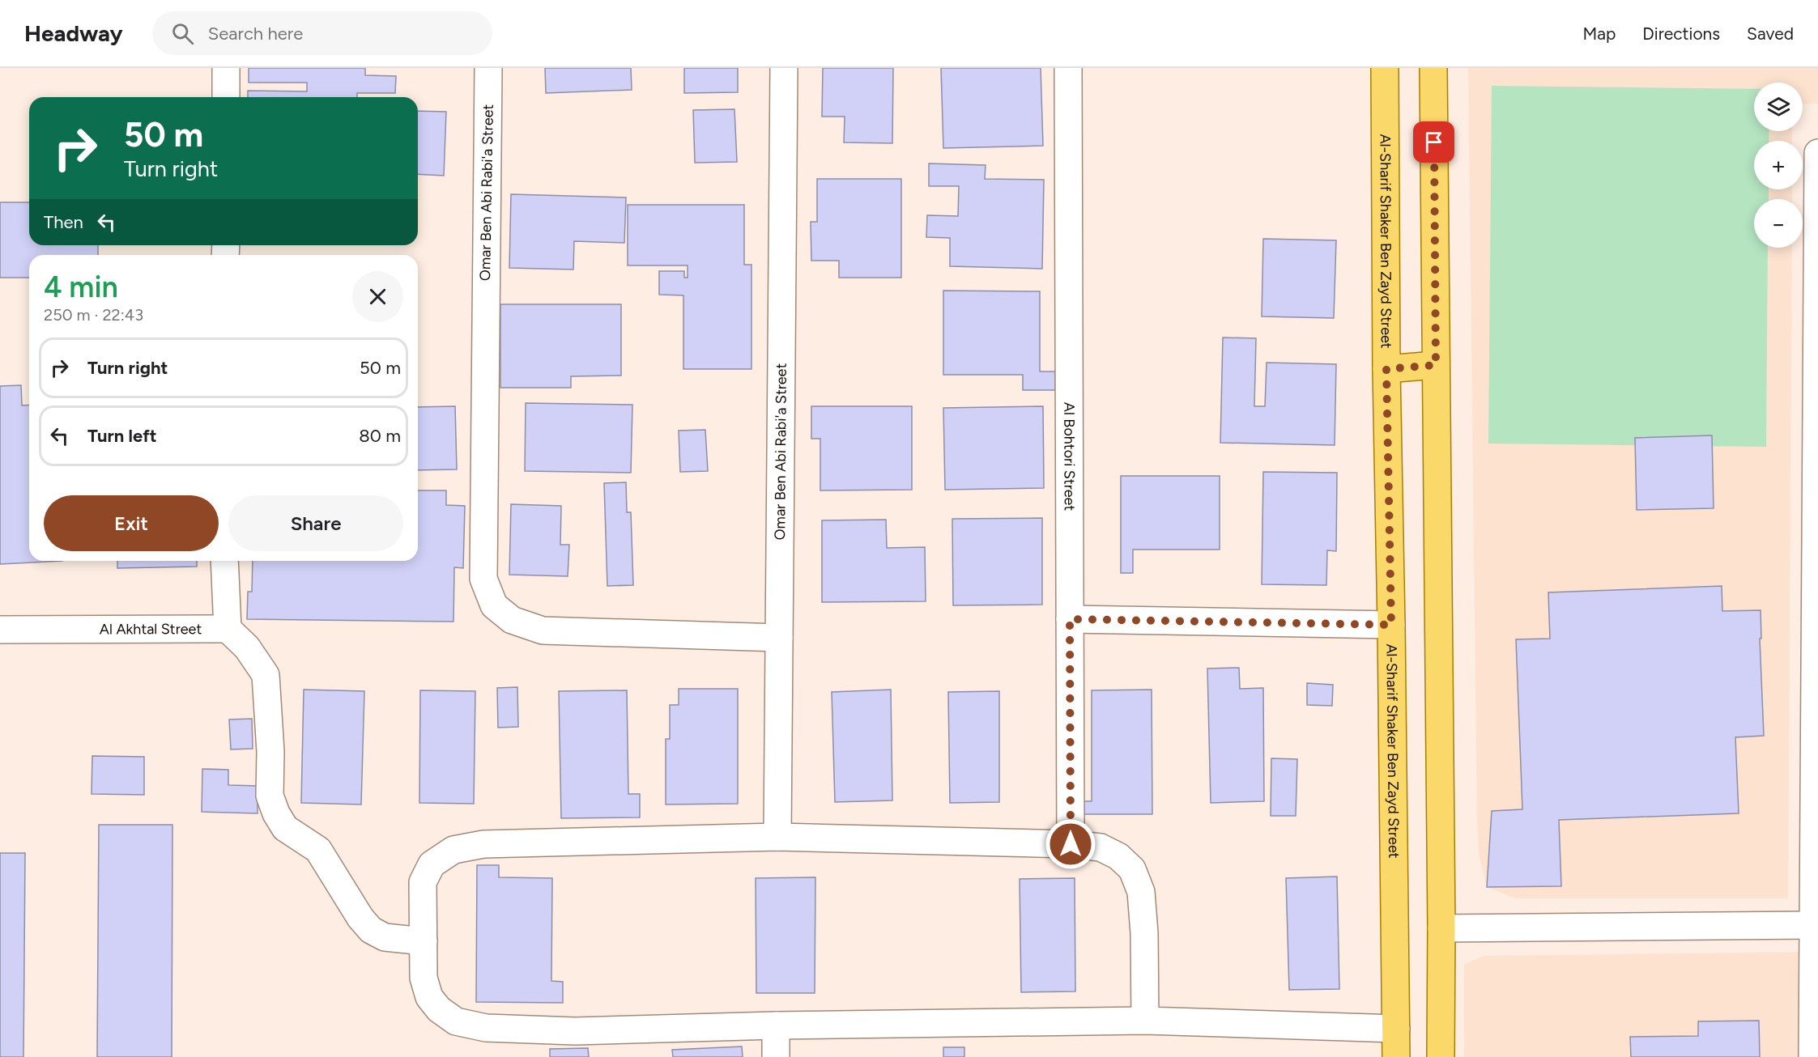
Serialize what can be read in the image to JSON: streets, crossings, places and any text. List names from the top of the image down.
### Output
{
  "streets": {
    "main road": ["Al-Sharif Shaker Ben Zayd Street"],
    "street": ["Omar Ben Abi Rabi'a Street", "Al Bohtori Street", "Al Akhtal Street"]
  },
  "page": {
    "header": "Headway",
    "search": "Search here",
    "nav": ["Map", "Directions", "Saved"],
    "map_buttons": ["+", "−"],
    "turn": ["50 m", "Turn right"],
    "then": "Then",
    "heading": ["4 min", "250 m · 22:43"],
    "list": [
      {
        "name": "Turn right",
        "value": "50 m"
      },
      {
        "name": "Turn left",
        "value": "80 m"
      }
    ],
    "buttons": ["Exit", "Share"]
  }
}
